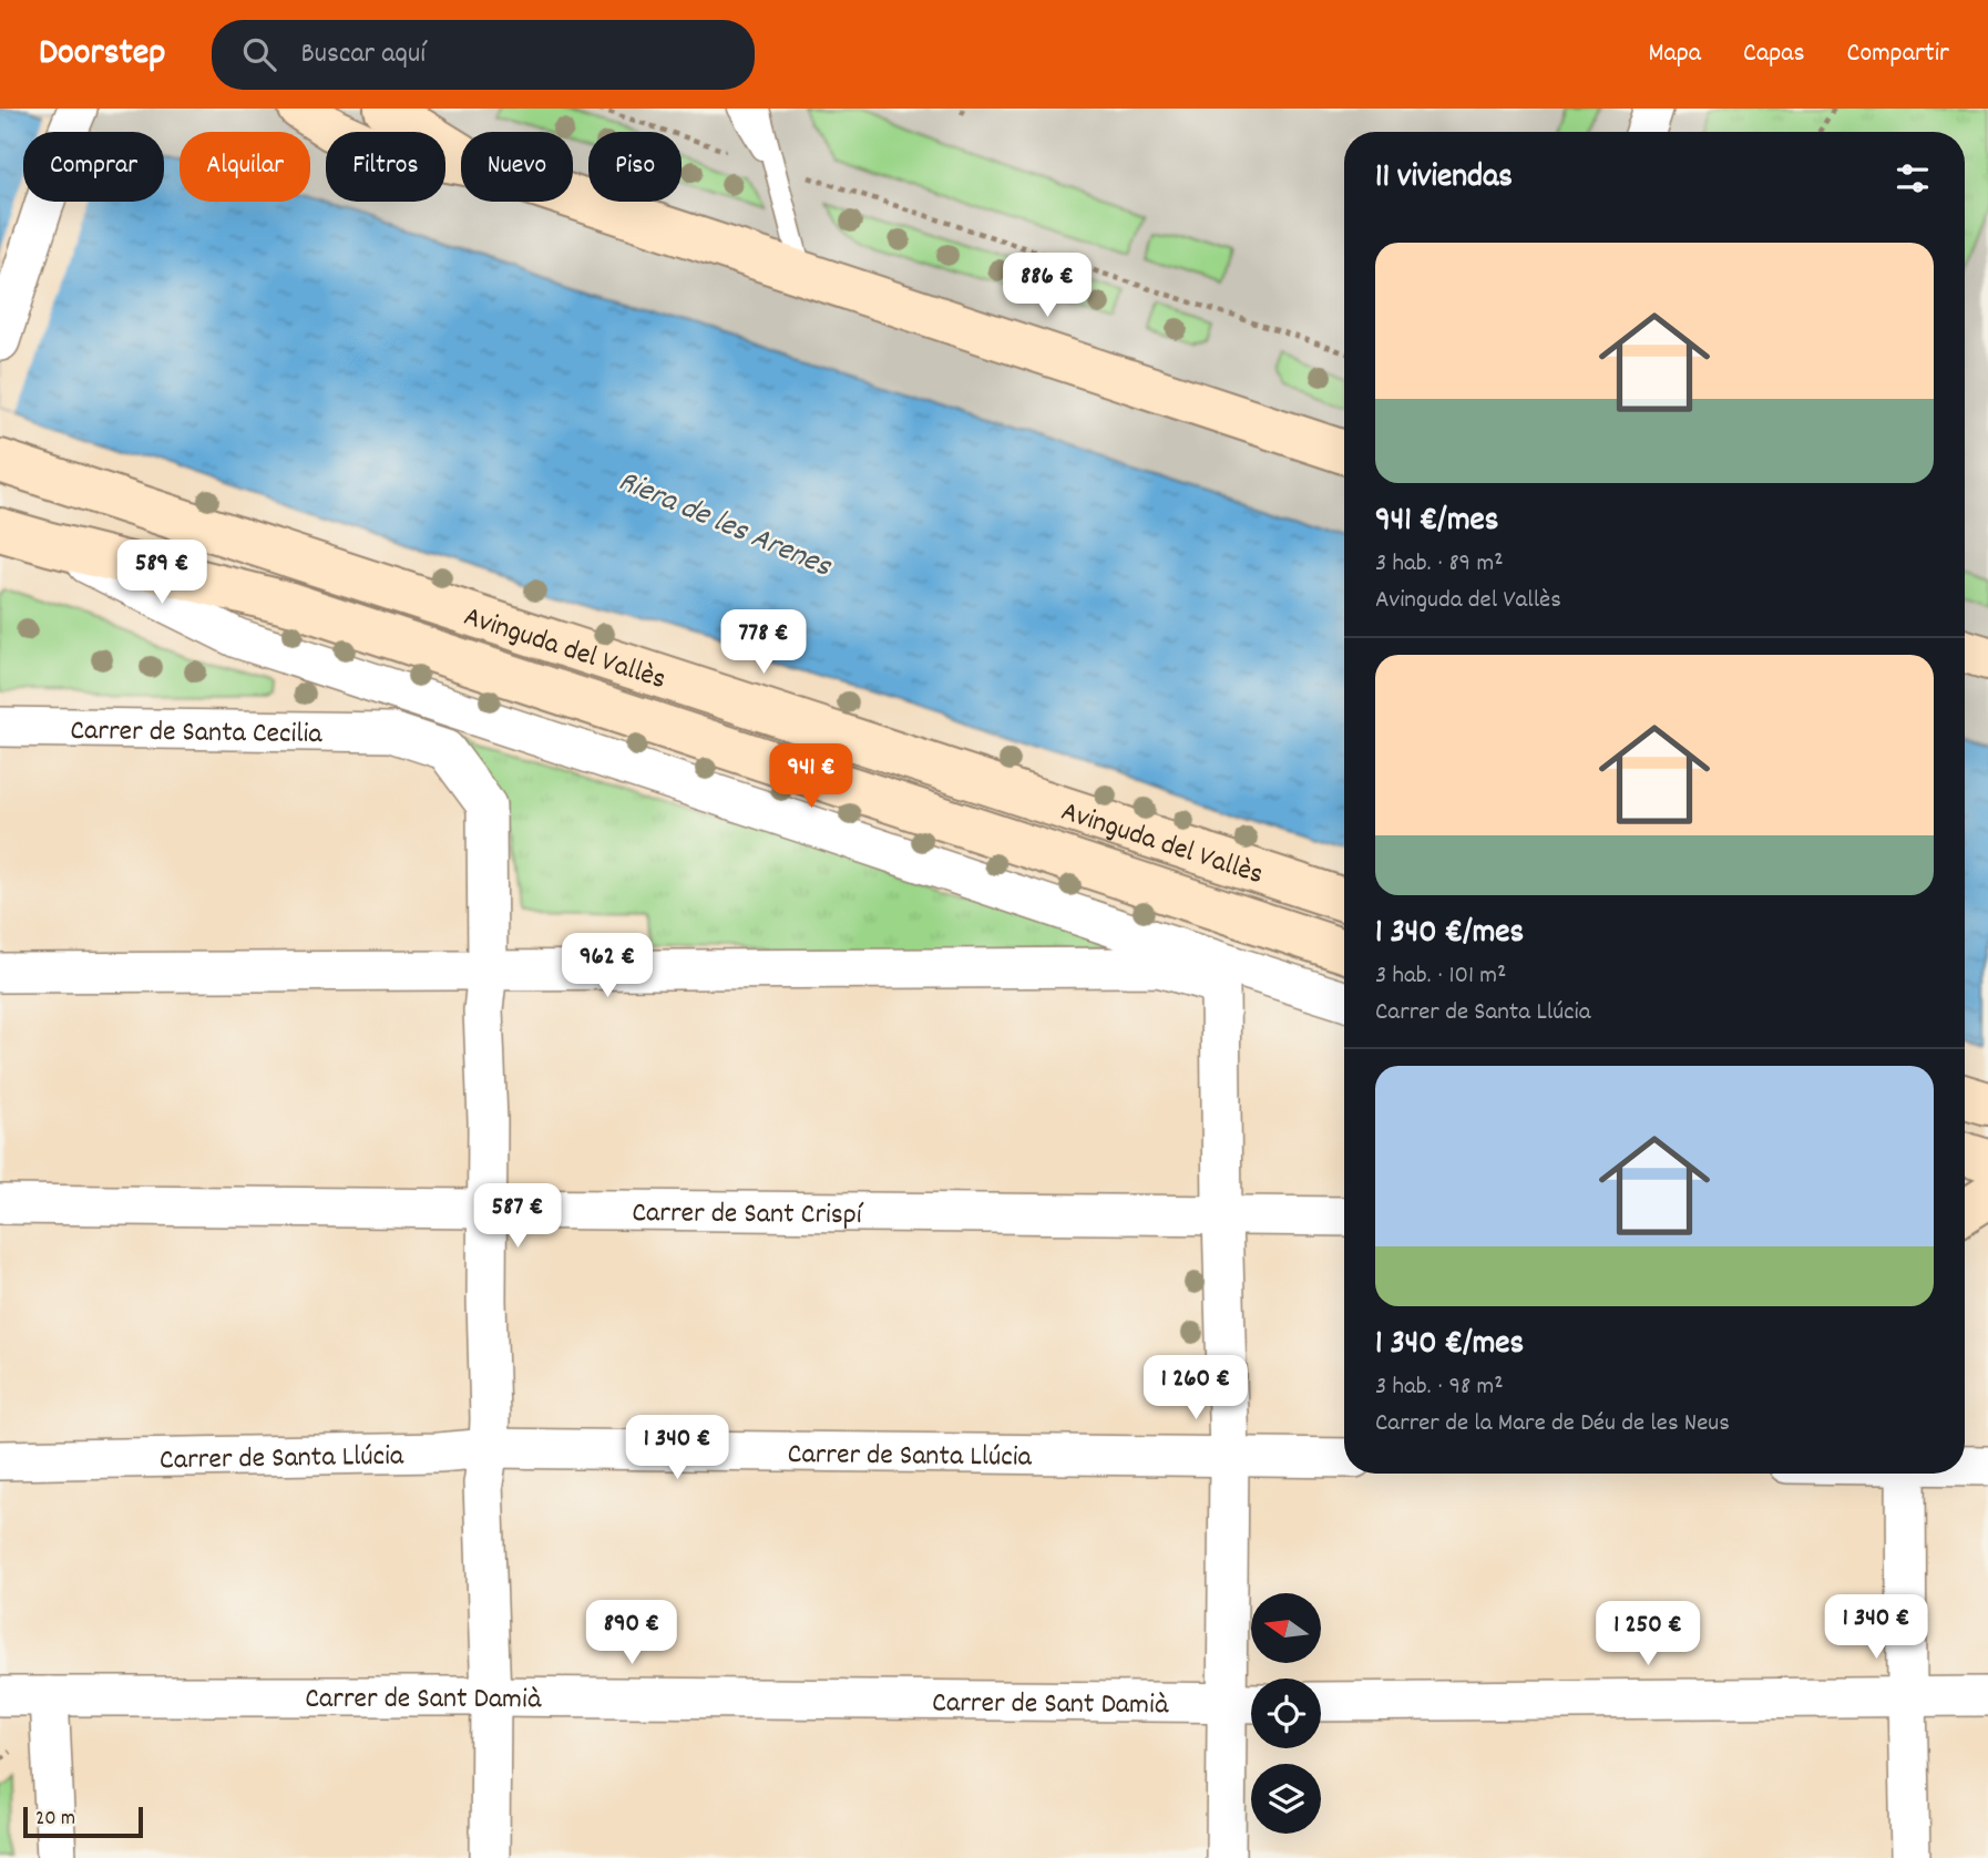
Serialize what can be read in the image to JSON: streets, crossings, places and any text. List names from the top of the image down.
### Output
{
  "streets": {
    "main road": ["Avinguda del Vallès"],
    "street": [
      "Carrer de Santa Cecilia",
      "Carrer de Sant Crispí",
      "Carrer de Santa Llúcia",
      "Carrer de Sant Damià"
    ]
  },
  "crossings": [
    ["Carrer de Santa Cecilia", "Carrer de Sant Crispí"],
    ["Carrer de Santa Cecilia", "Carrer de Santa Llúcia"],
    ["Carrer de Santa Cecilia", "Carrer de Sant Damià"]
  ],
  "water": ["Riera de les Arenes"],
  "scale_bar": "20 m",
  "north": "left",
  "page": {
    "header": "Doorstep",
    "search": "Buscar aquí",
    "nav": ["Mapa", "Capas", "Compartir"],
    "chip": [
      "Comprar",
      "Alquilar",
      "Filtros",
      "Nuevo",
      "Piso"
    ],
    "heading": "11 viviendas",
    "list": [
      {
        "name": "941 €/mes",
        "note": "3 hab. · 89 m² · Avinguda del Vallès"
      },
      {
        "name": "1 340 €/mes",
        "note": "3 hab. · 101 m² · Carrer de Santa Llúcia"
      },
      {
        "name": "1 340 €/mes",
        "note": "3 hab. · 98 m² · Carrer de la Mare de Déu de les Neus"
      }
    ],
    "price": [
      "886 €",
      "589 €",
      "778 €",
      "941 €",
      "962 €",
      "587 €",
      "1 260 €",
      "1 340 €",
      "1 340 €",
      "890 €",
      "1 250 €"
    ],
    "scale": "20 m"
  }
}
